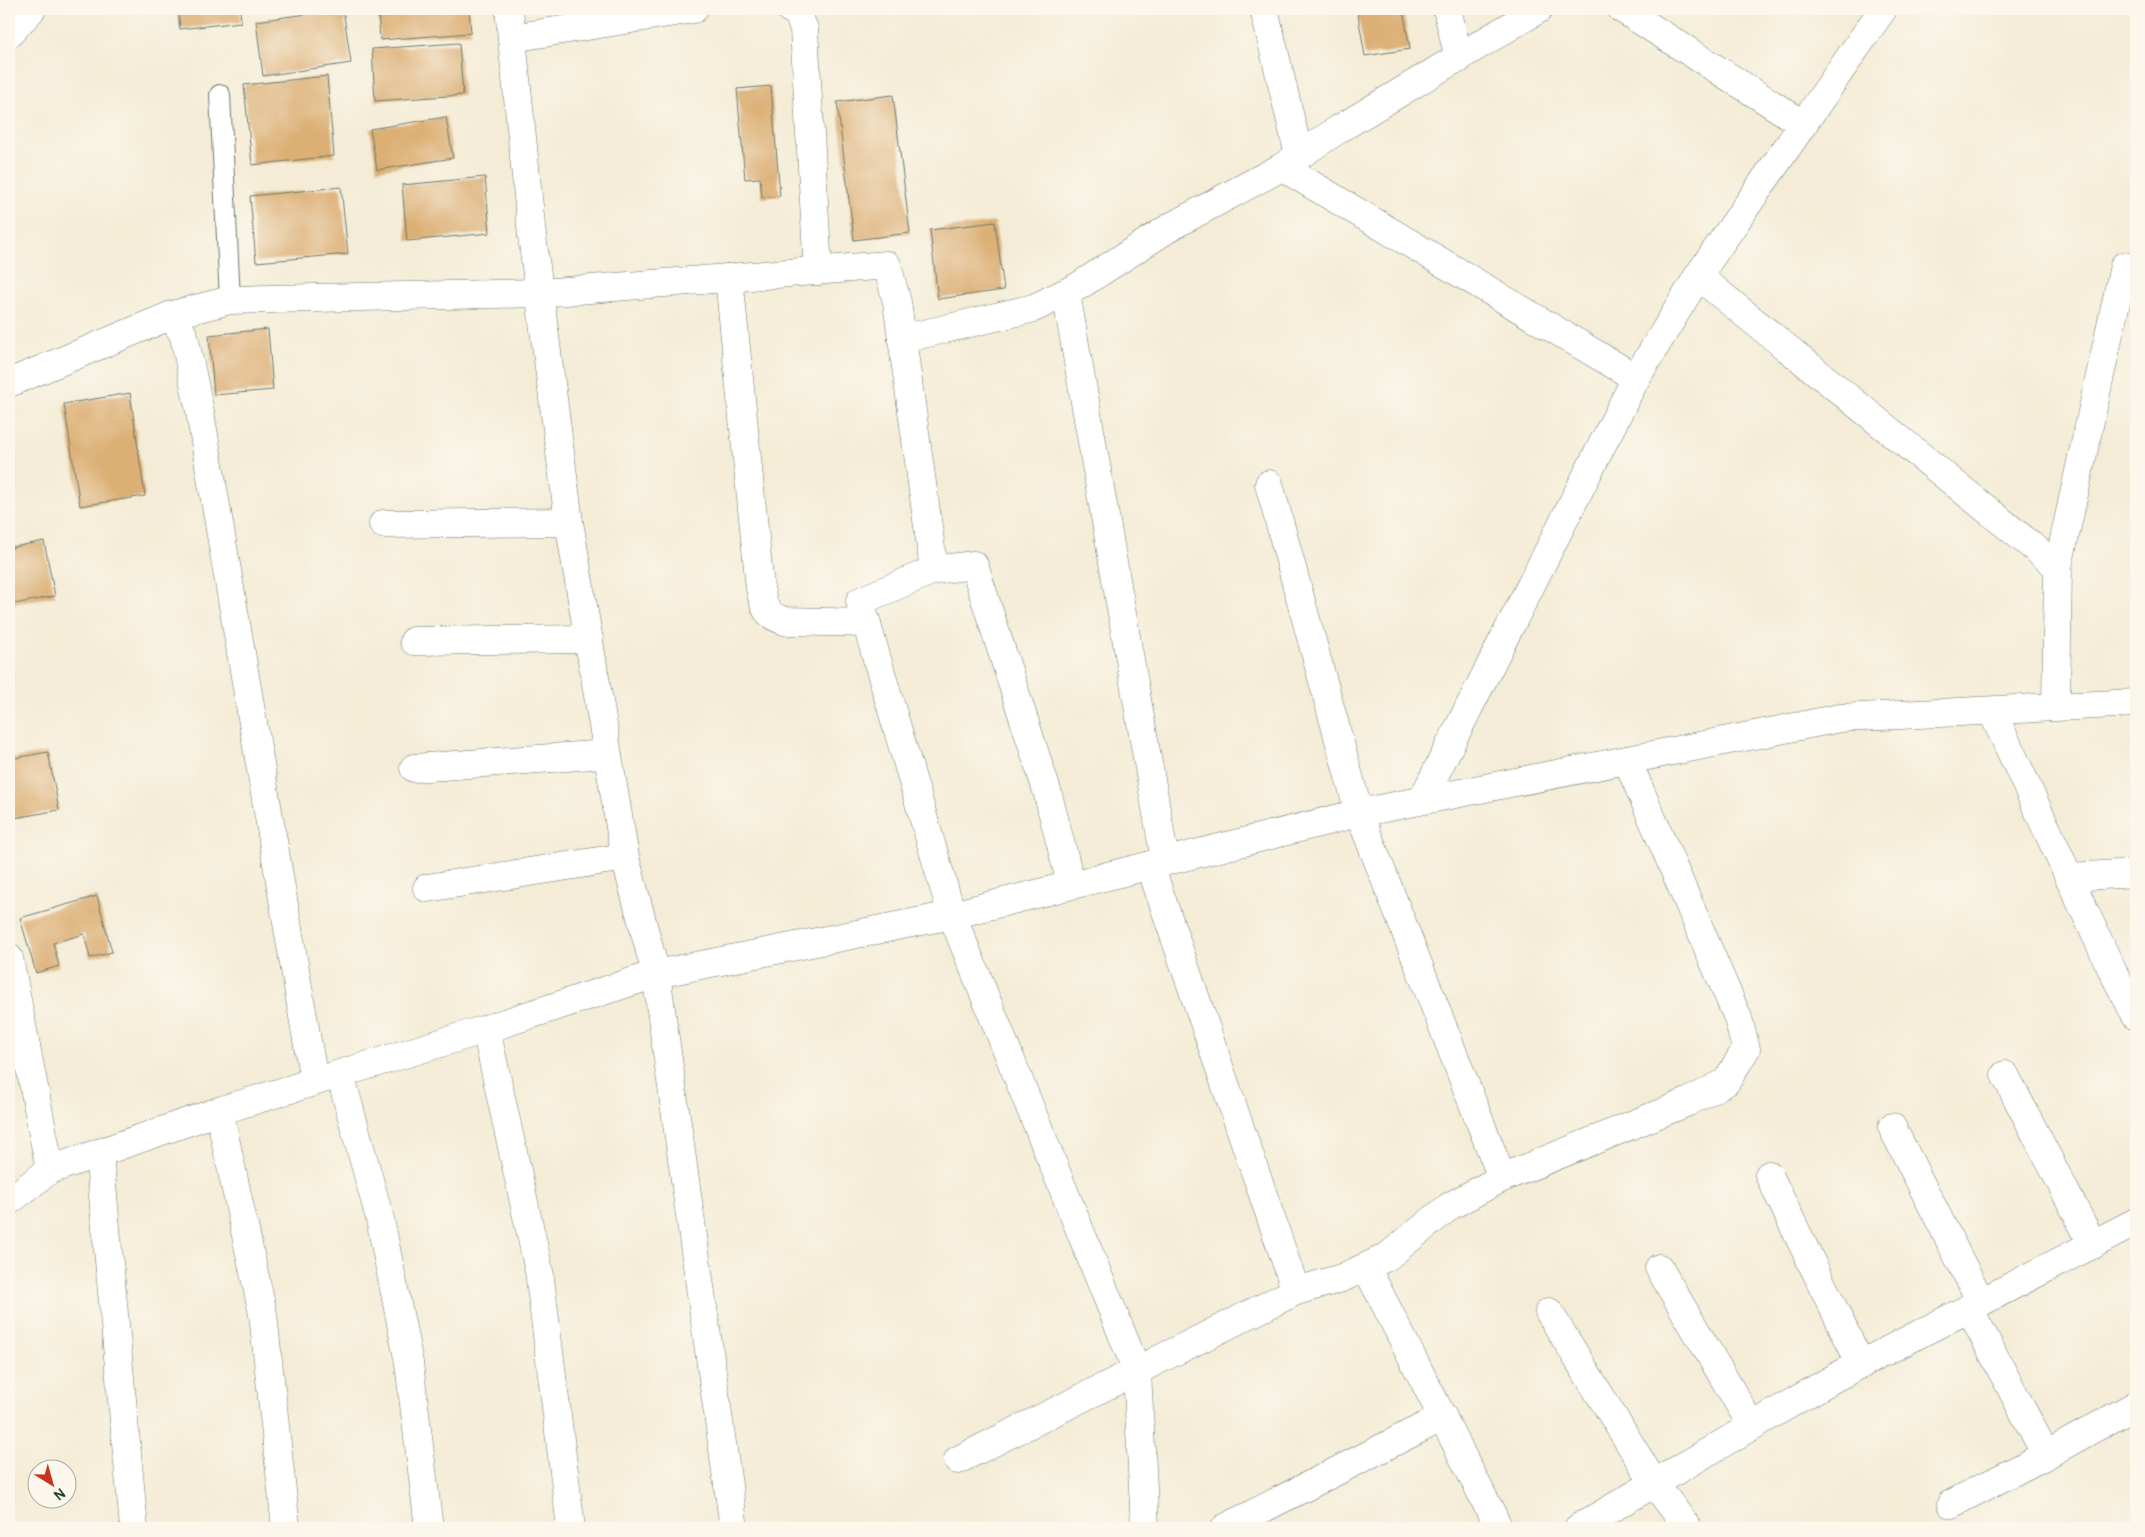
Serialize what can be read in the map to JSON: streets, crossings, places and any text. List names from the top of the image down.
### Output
{
  "north": "bottom right"
}
